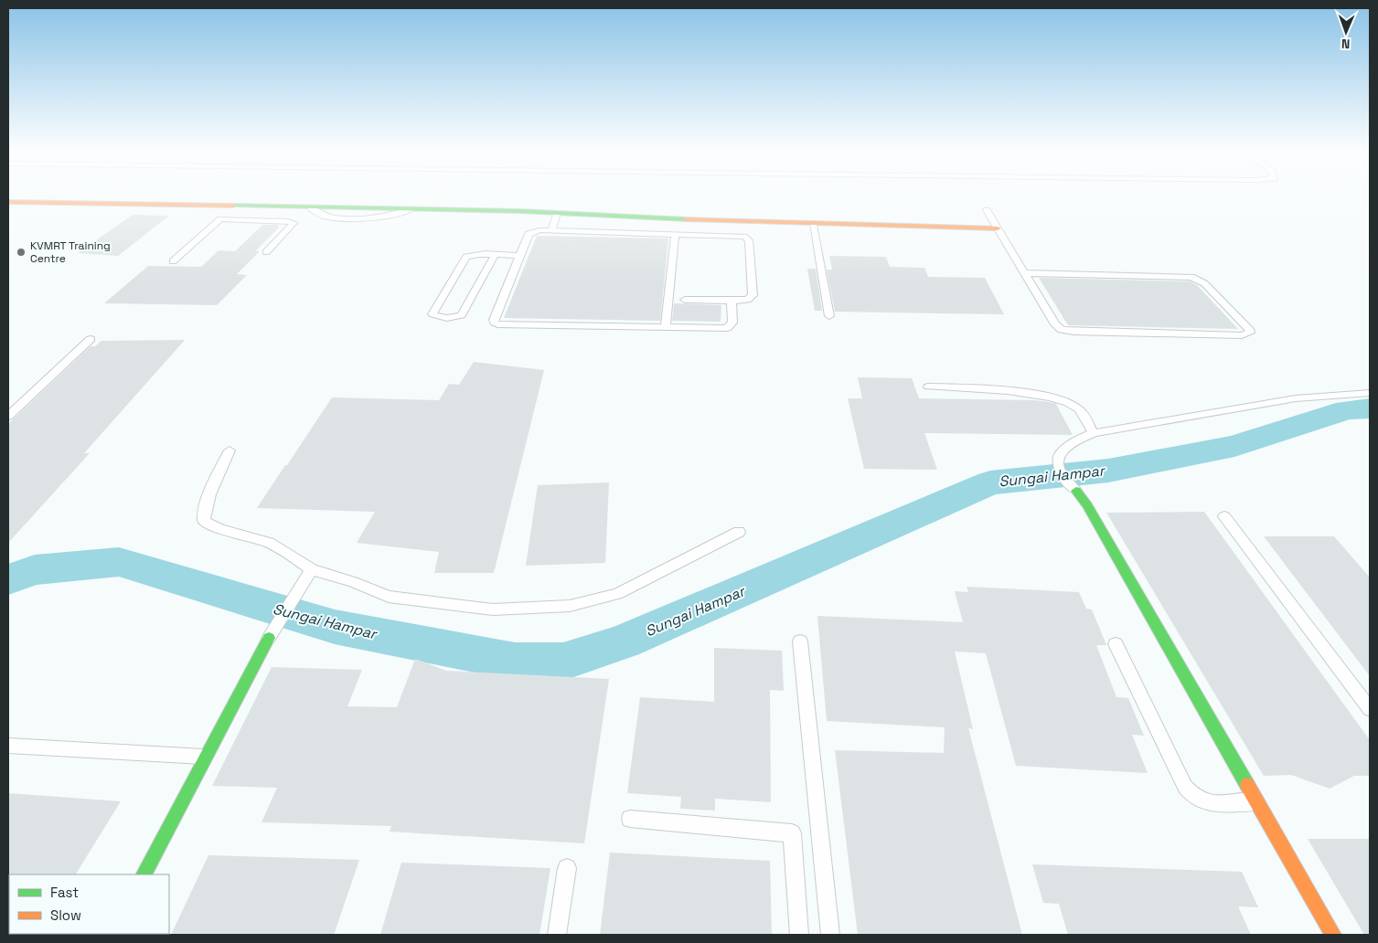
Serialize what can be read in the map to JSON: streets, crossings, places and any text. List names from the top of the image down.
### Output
{
  "water": ["Sungai Hampar"],
  "places": ["KVMRT Training Centre"],
  "legend": ["Fast", "Slow"],
  "north": "bottom"
}
